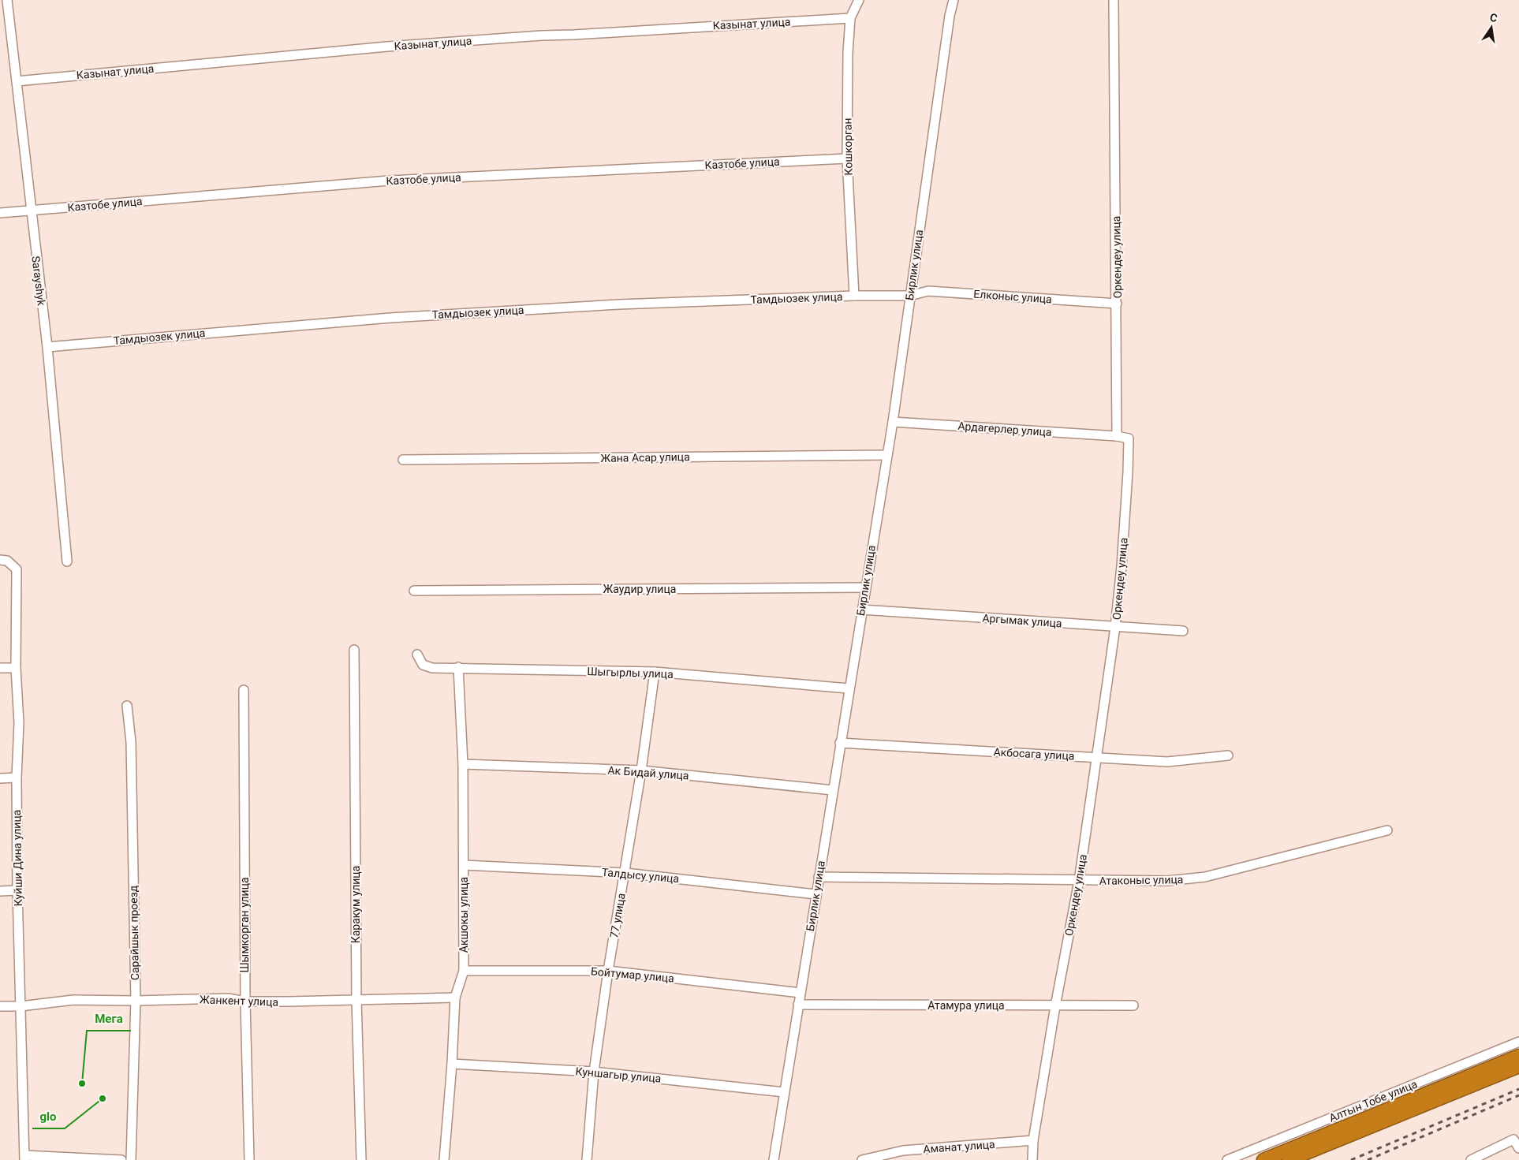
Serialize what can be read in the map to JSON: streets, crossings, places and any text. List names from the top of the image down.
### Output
{
  "streets": {
    "street": [
      "Казынат улица",
      "Кошкорган",
      "Казтобе улица",
      "Оркендеу улица",
      "Бирлик улица",
      "Sarayshyk",
      "Елконыс улица",
      "Тамдыозек улица",
      "Ардагерлер улица",
      "Жана Асар улица",
      "Жаудир улица",
      "Аргымак улица",
      "Шыгырлы улица",
      "Акбосага улица",
      "Ак Бидай улица",
      "Куйши Дина улица",
      "Талдысу улица",
      "Атаконыс улица",
      "Каракум улица",
      "Акшокы улица",
      "77 улица",
      "Шымкорган улица",
      "Сарайшык проезд",
      "Бойтумар улица",
      "Жанкент улица",
      "Атамура улица",
      "Куншагыр улица",
      "Алтын Тобе улица",
      "Аманат улица"
    ]
  },
  "crossings": [
    ["Казынат улица", "Кошкорган"],
    ["Казынат улица", "Sarayshyk"],
    ["Кошкорган", "Казтобе улица"],
    ["Кошкорган", "Тамдыозек улица"],
    ["Казтобе улица", "Sarayshyk"],
    ["Оркендеу улица", "Елконыс улица"],
    ["Оркендеу улица", "Ардагерлер улица"],
    ["Оркендеу улица", "Аргымак улица"],
    ["Оркендеу улица", "Акбосага улица"],
    ["Оркендеу улица", "Атаконыс улица"],
    ["Оркендеу улица", "Атамура улица"],
    ["Оркендеу улица", "Аманат улица"],
    ["Бирлик улица", "Елконыс улица"],
    ["Бирлик улица", "Тамдыозек улица"],
    ["Бирлик улица", "Ардагерлер улица"],
    ["Бирлик улица", "Жана Асар улица"],
    ["Бирлик улица", "Жаудир улица"],
    ["Бирлик улица", "Аргымак улица"],
    ["Бирлик улица", "Шыгырлы улица"],
    ["Бирлик улица", "Акбосага улица"],
    ["Бирлик улица", "Ак Бидай улица"],
    ["Бирлик улица", "Талдысу улица"],
    ["Бирлик улица", "Атаконыс улица"],
    ["Бирлик улица", "Бойтумар улица"],
    ["Бирлик улица", "Атамура улица"],
    ["Бирлик улица", "Куншагыр улица"],
    ["Sarayshyk", "Тамдыозек улица"],
    ["Елконыс улица", "Тамдыозек улица"],
    ["Шыгырлы улица", "Акшокы улица"],
    ["Шыгырлы улица", "77 улица"],
    ["Ак Бидай улица", "Акшокы улица"],
    ["Ак Бидай улица", "77 улица"],
    ["Куйши Дина улица", "Жанкент улица"],
    ["Талдысу улица", "Акшокы улица"],
    ["Талдысу улица", "77 улица"],
    ["Каракум улица", "Жанкент улица"],
    ["Акшокы улица", "Бойтумар улица"],
    ["Акшокы улица", "Жанкент улица"],
    ["Акшокы улица", "Куншагыр улица"],
    ["77 улица", "Бойтумар улица"],
    ["77 улица", "Куншагыр улица"],
    ["Шымкорган улица", "Жанкент улица"],
    ["Сарайшык проезд", "Жанкент улица"]
  ],
  "places": ["Мега", "glo"],
  "north": "top"
}
